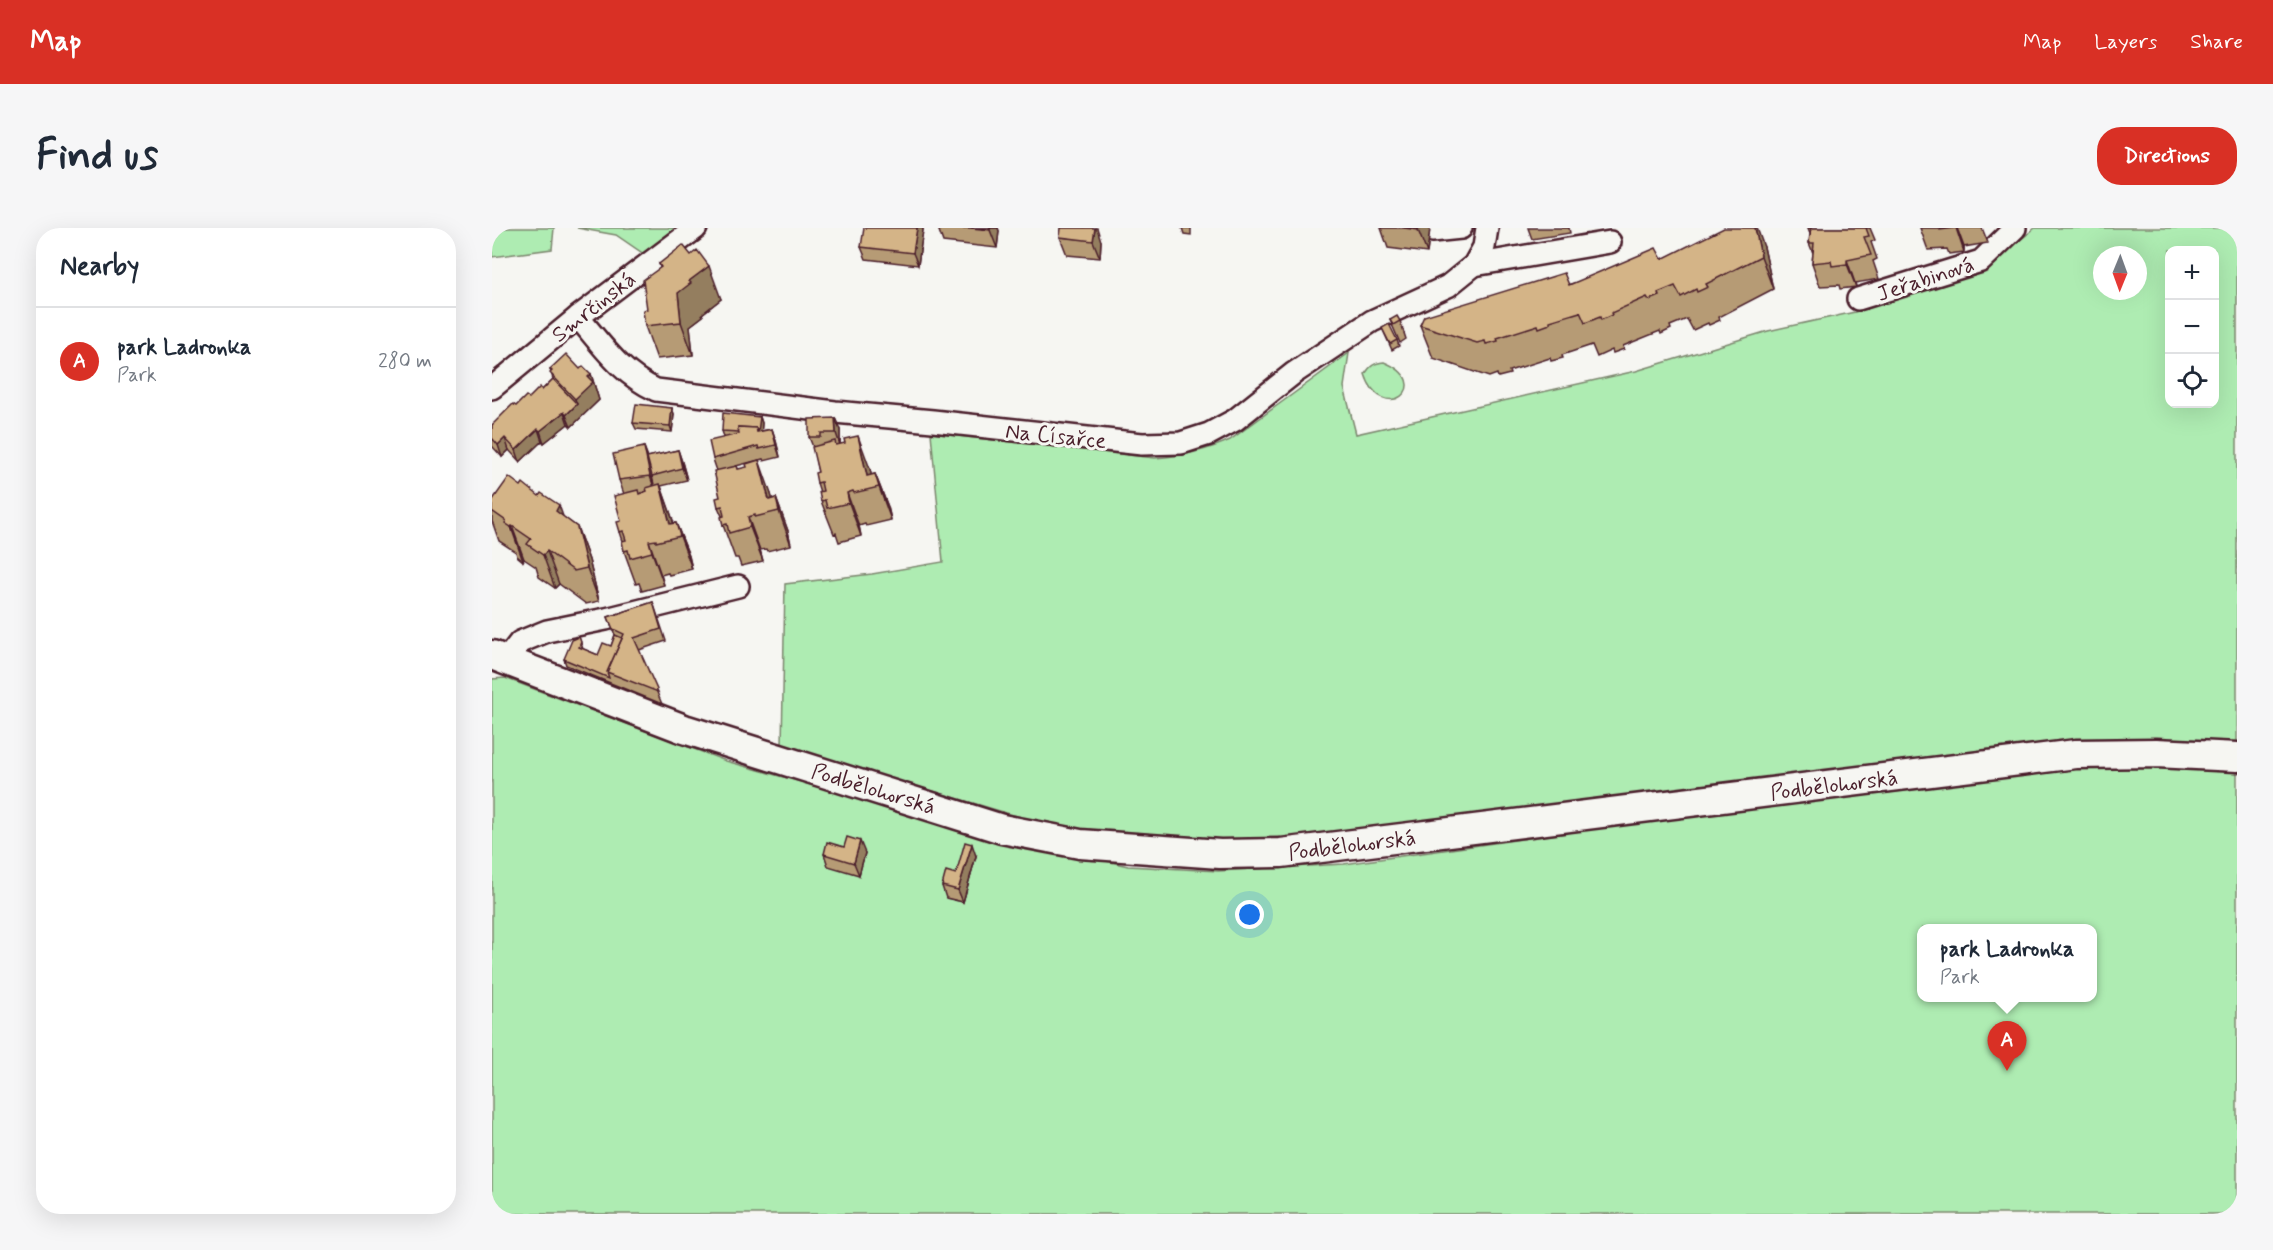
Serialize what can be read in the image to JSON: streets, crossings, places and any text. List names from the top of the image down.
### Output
{
  "streets": {
    "street": [
      "Jeřabinová",
      "Smrčinská",
      "Na Císařce",
      "Podbělohorská"
    ]
  },
  "crossings": [
    ["Smrčinská", "Na Císařce"]
  ],
  "north": "bottom",
  "page": {
    "header": "Map",
    "nav": ["Map", "Layers", "Share"],
    "buttons": "Directions",
    "title": "Find us",
    "heading": "Nearby",
    "map_buttons": ["+", "−"],
    "list": [
      {
        "mark": "A",
        "name": "park Ladronka",
        "note": "Park",
        "value": "280 m"
      }
    ],
    "popup": ["park Ladronka", "Park"],
    "pins": "A"
  }
}
